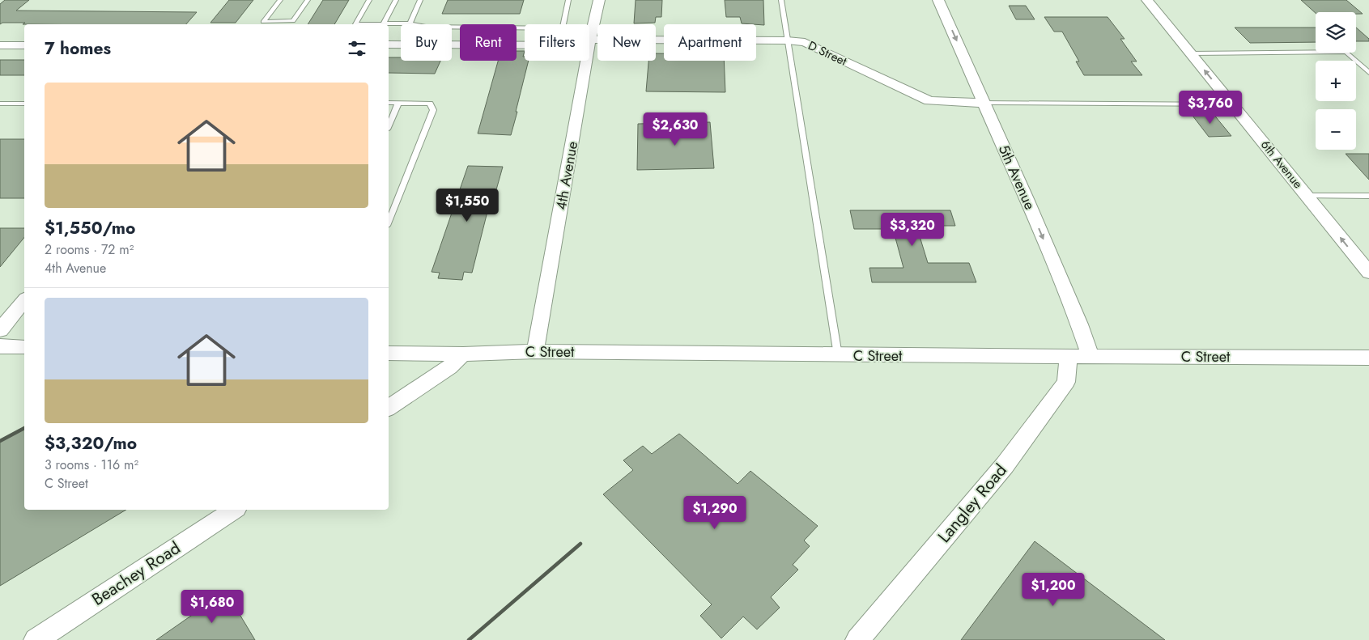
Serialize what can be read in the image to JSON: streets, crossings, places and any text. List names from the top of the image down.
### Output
{
  "streets": {
    "street": [
      "D Street",
      "6th Avenue",
      "4th Avenue",
      "5th Avenue",
      "C Street",
      "Langley Road",
      "Beachey Road"
    ]
  },
  "crossings": [
    ["D Street", "4th Avenue"],
    ["D Street", "5th Avenue"],
    ["4th Avenue", "C Street"],
    ["5th Avenue", "C Street"],
    ["C Street", "Langley Road"]
  ],
  "one_way": ["6th Avenue", "5th Avenue"],
  "page": {
    "map_buttons": ["+", "−"],
    "chip": [
      "Buy",
      "Rent",
      "Filters",
      "New",
      "Apartment"
    ],
    "heading": "7 homes",
    "list": [
      {
        "name": "$1,550/mo",
        "note": "2 rooms · 72 m² · 4th Avenue"
      },
      {
        "name": "$3,320/mo",
        "note": "3 rooms · 116 m² · C Street"
      }
    ],
    "price": [
      "$3,760",
      "$2,630",
      "$1,550",
      "$3,320",
      "$1,290",
      "$1,200",
      "$1,680"
    ]
  }
}
